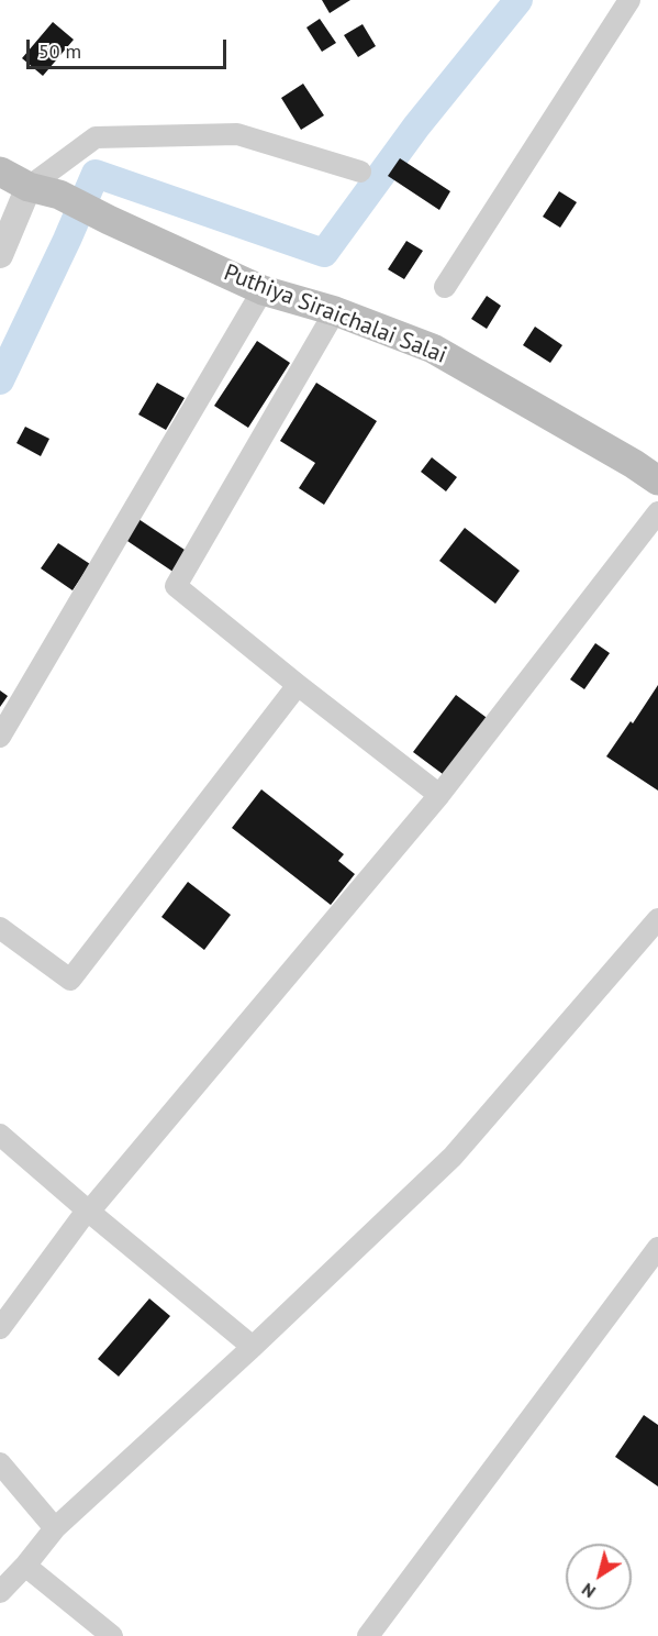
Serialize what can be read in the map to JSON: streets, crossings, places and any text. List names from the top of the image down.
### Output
{
  "streets": {
    "main road": ["Puthiya Siraichalai Salai"]
  },
  "scale_bar": "50 m",
  "north": "bottom left"
}
